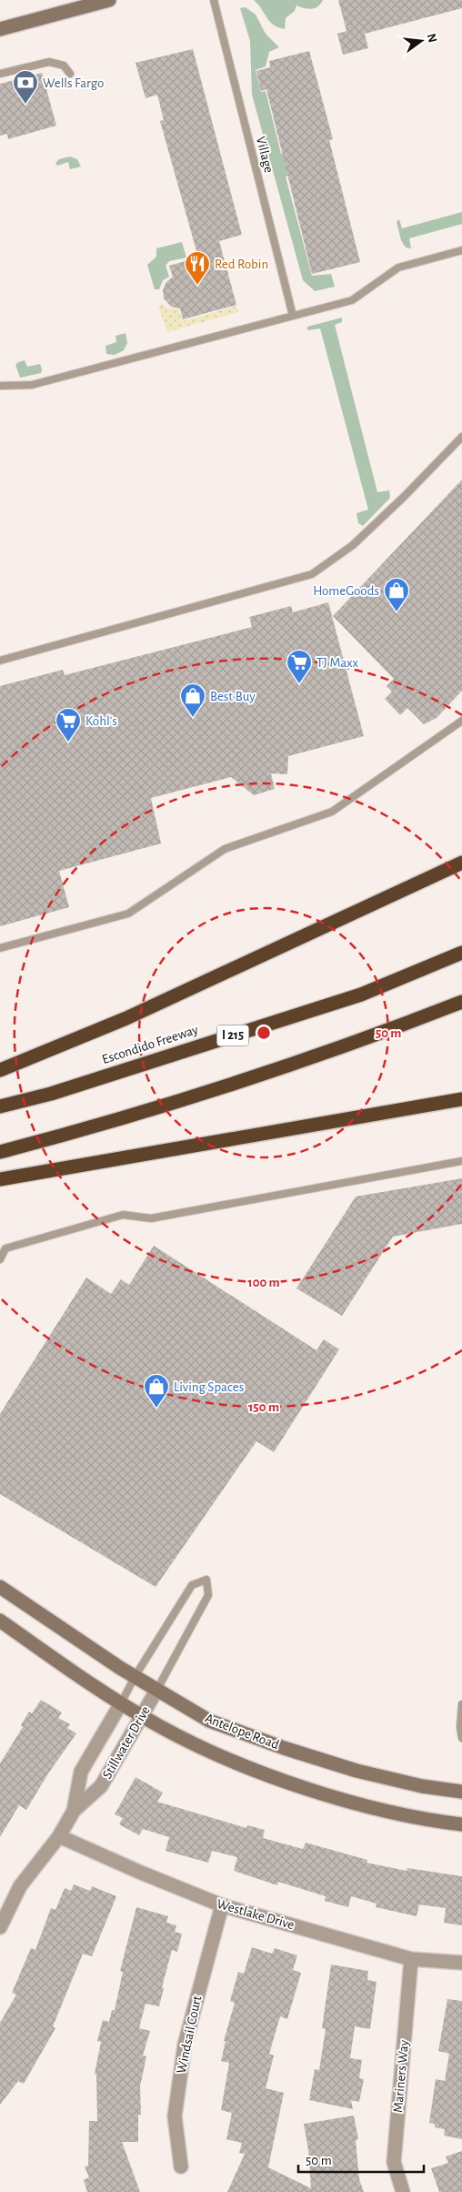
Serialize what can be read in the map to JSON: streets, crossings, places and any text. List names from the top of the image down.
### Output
{
  "streets": {
    "highway": ["I 215", "Escondido Freeway"],
    "main road": ["Antelope Road"],
    "street": [
      "Stillwater Drive",
      "Westlake Drive",
      "Windsail Court",
      "Mariners Way"
    ],
    "lane": ["Village"]
  },
  "crossings": [
    ["Antelope Road", "Stillwater Drive"],
    ["Stillwater Drive", "Westlake Drive"],
    ["Westlake Drive", "Windsail Court"],
    ["Westlake Drive", "Mariners Way"]
  ],
  "places": {
    "bank": ["Wells Fargo"],
    "restaurant": ["Red Robin"],
    "shop": ["HomeGoods", "Best Buy", "Living Spaces"],
    "supermarket": ["TJ Maxx", "Kohl's"]
  },
  "scale_bar": "50 m",
  "north": "right",
  "rings": ["50 m", "100 m", "150 m"]
}
